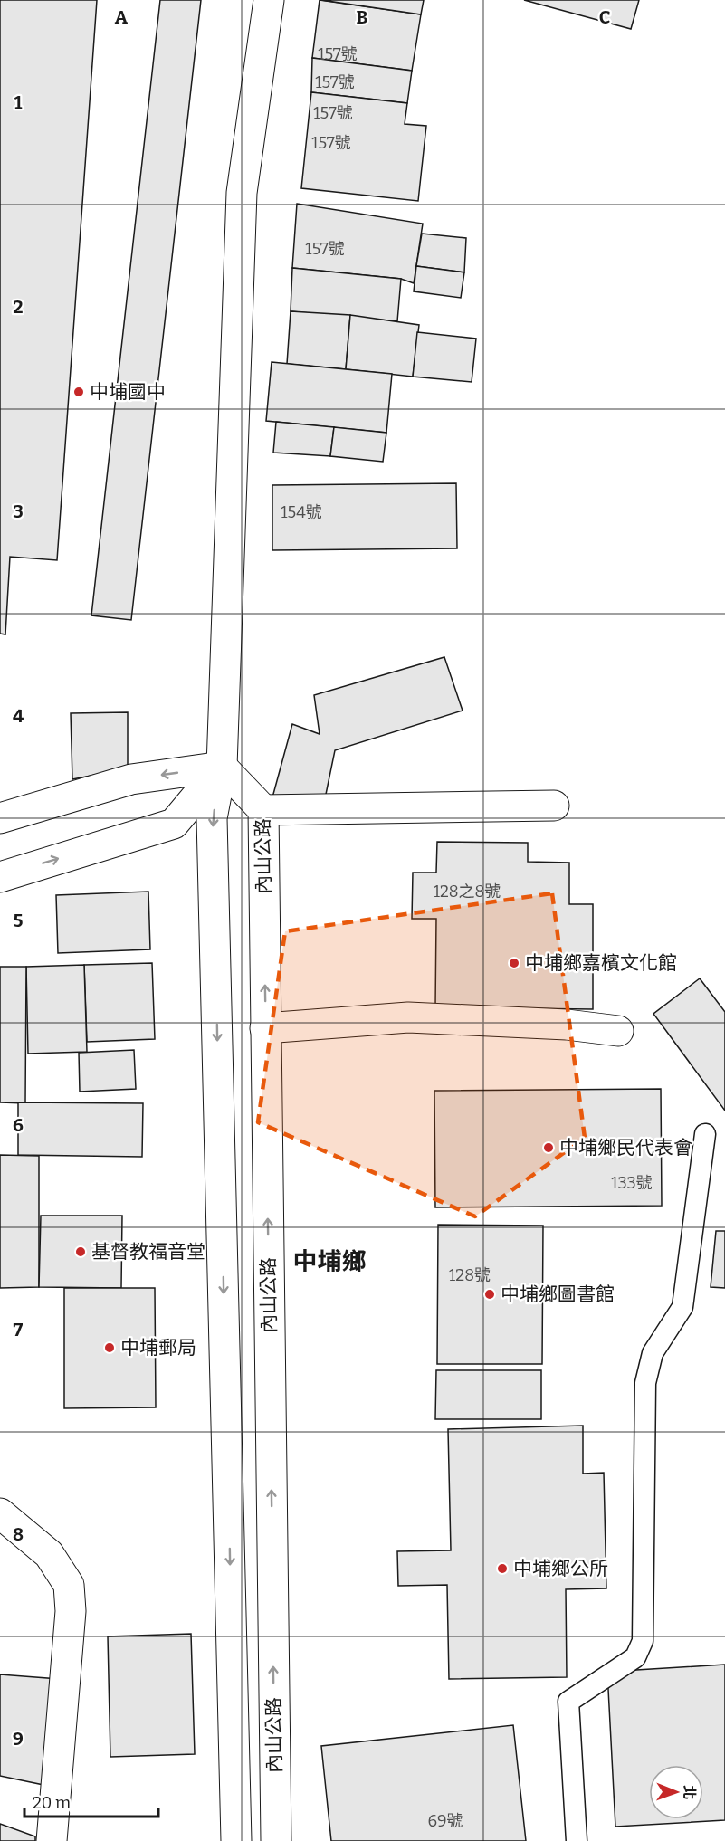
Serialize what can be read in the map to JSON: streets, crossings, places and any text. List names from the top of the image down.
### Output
{
  "streets": {
    "main road": ["內山公路"]
  },
  "districts": ["中埔鄉"],
  "places": [
    "中埔國中",
    "中埔鄉嘉檳文化館",
    "中埔鄉民代表會",
    "基督教福音堂",
    "中埔鄉圖書館",
    "中埔郵局",
    "中埔鄉公所"
  ],
  "house_numbers": [
    "157號",
    "157號",
    "157號",
    "157號",
    "157號",
    "154號",
    "128之8號",
    "133號",
    "128號",
    "69號"
  ],
  "scale_bar": "20 m",
  "north": "right",
  "grid": {
    "columns": ["A", "B", "C"],
    "rows": [
      "1",
      "2",
      "3",
      "4",
      "5",
      "6",
      "7",
      "8",
      "9"
    ]
  }
}
